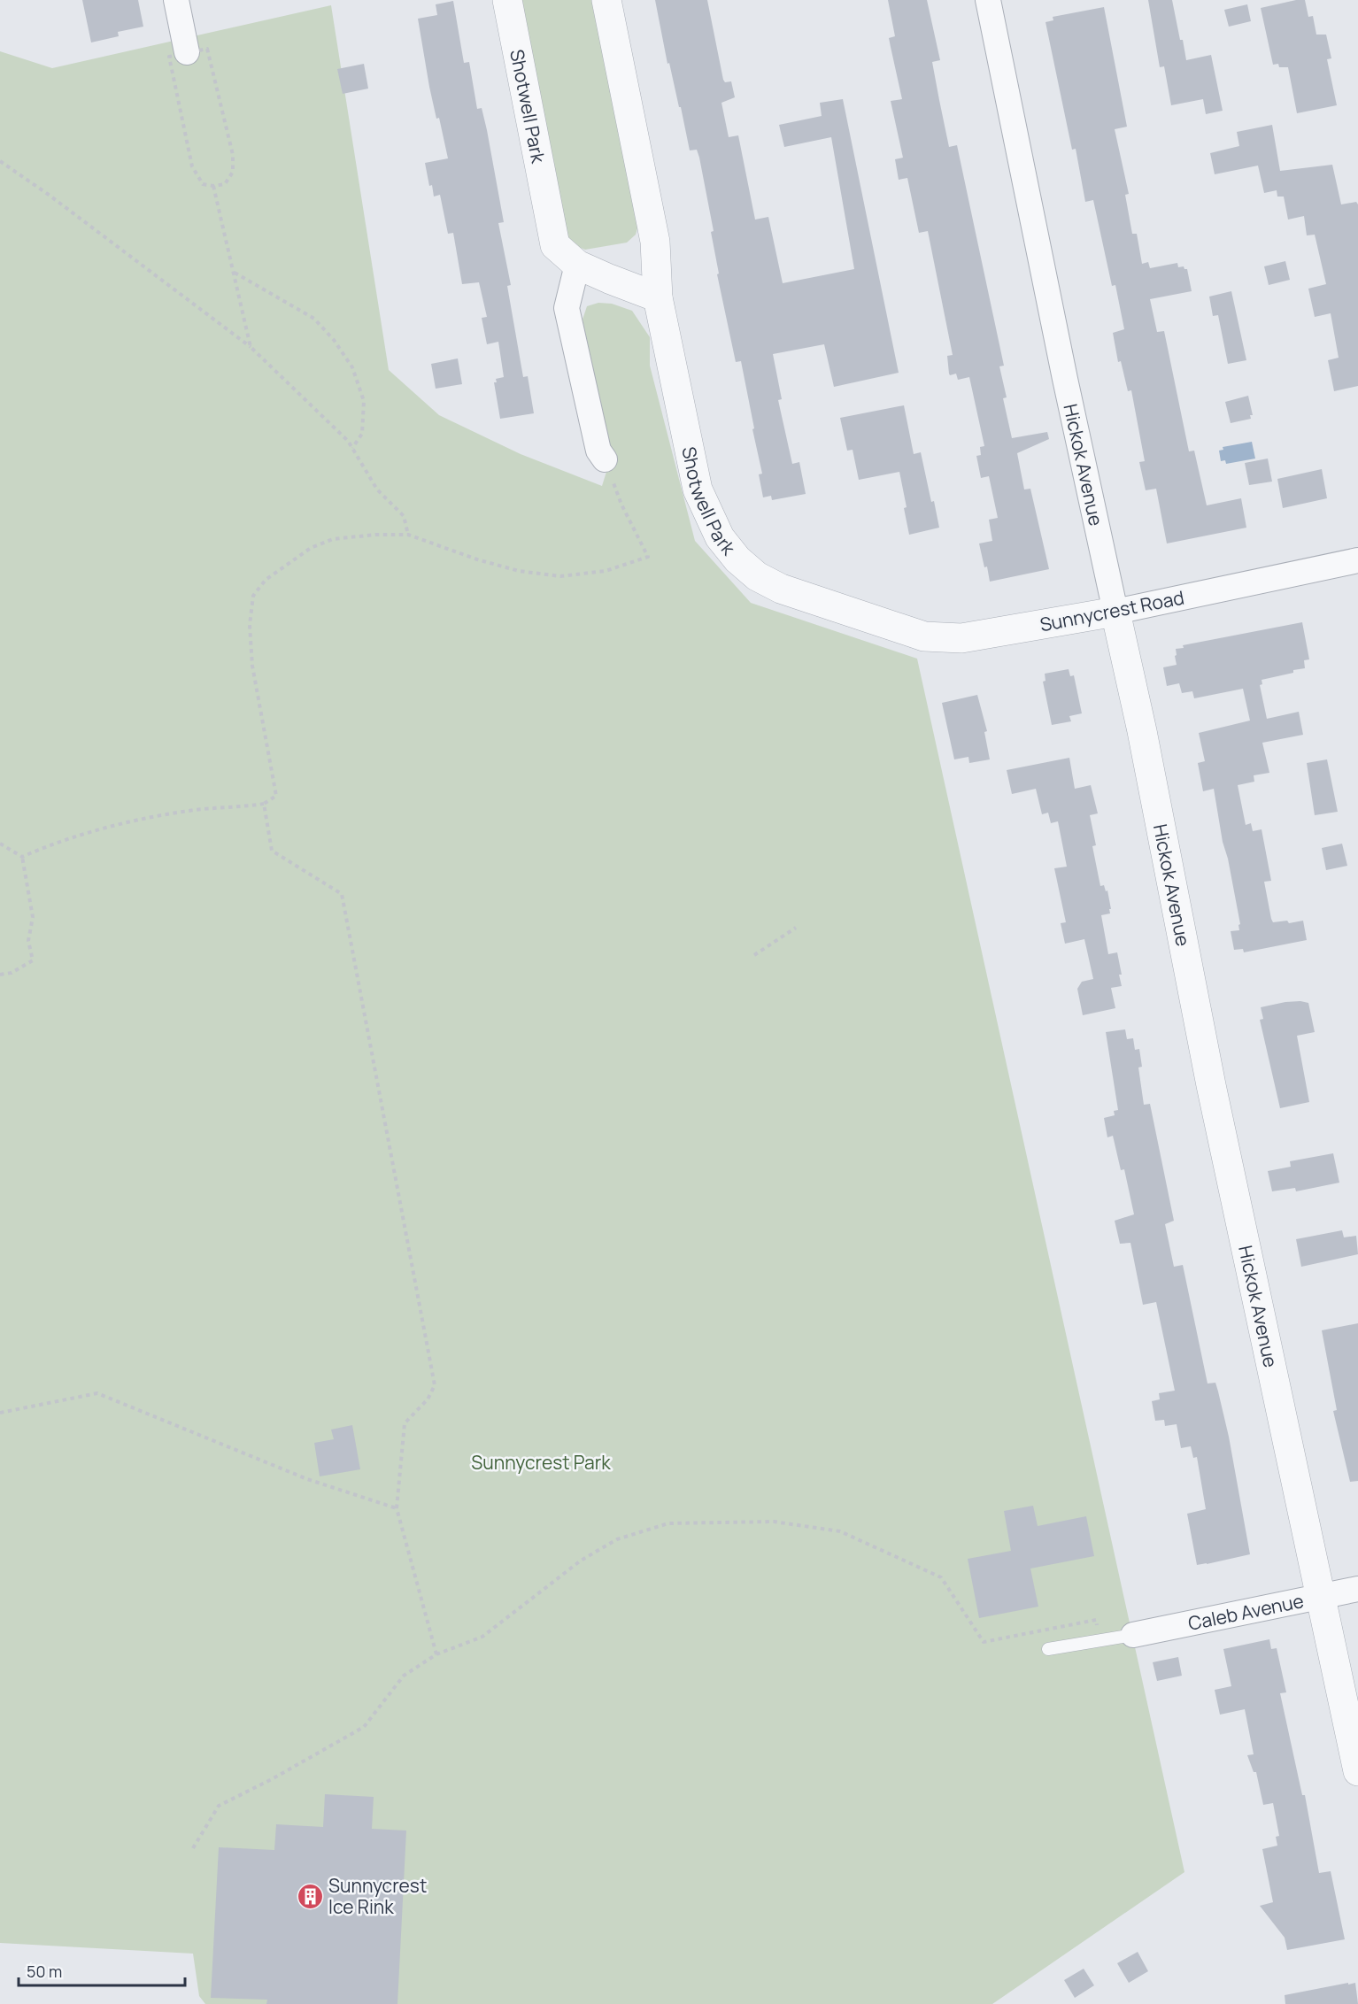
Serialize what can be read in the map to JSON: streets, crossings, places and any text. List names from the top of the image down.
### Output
{
  "streets": {
    "street": [
      "Shotwell Park",
      "Hickok Avenue",
      "Sunnycrest Road",
      "Caleb Avenue"
    ]
  },
  "crossings": [
    ["Shotwell Park", "Sunnycrest Road"],
    ["Hickok Avenue", "Sunnycrest Road"],
    ["Hickok Avenue", "Caleb Avenue"]
  ],
  "parks": ["Sunnycrest Park"],
  "places": {
    "building": ["Sunnycrest Ice Rink"]
  },
  "scale_bar": "50 m"
}
